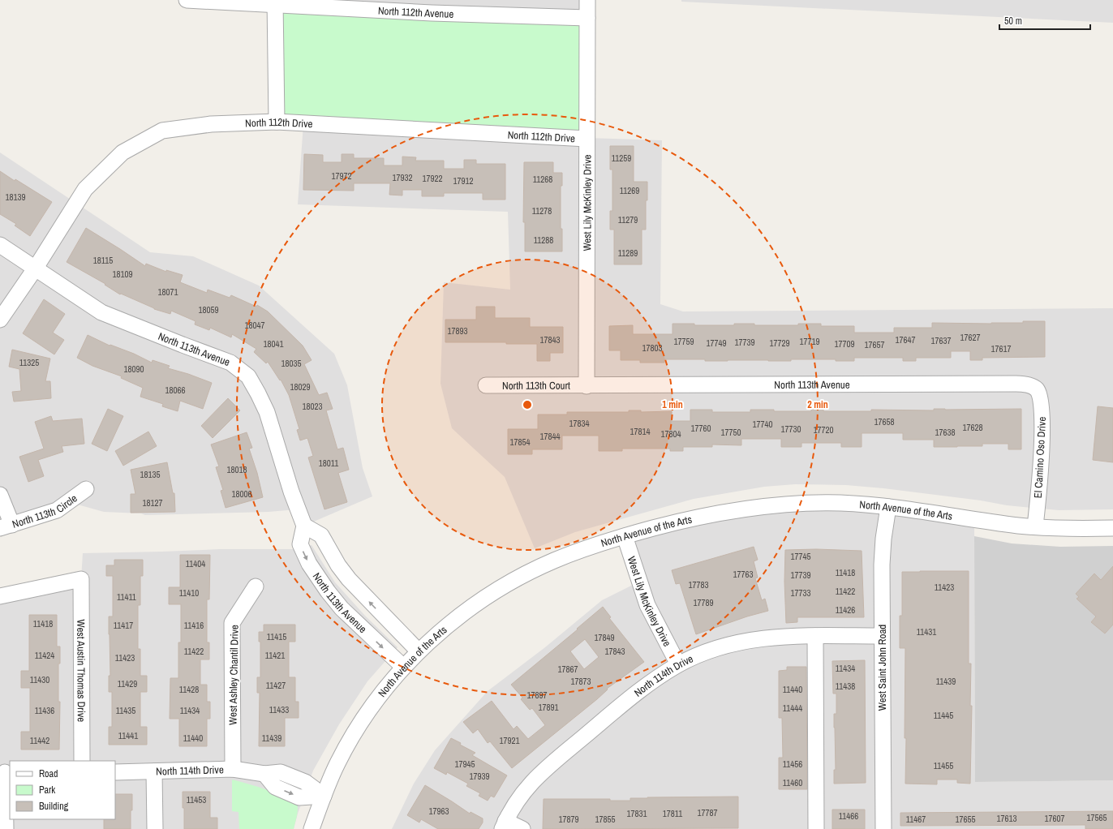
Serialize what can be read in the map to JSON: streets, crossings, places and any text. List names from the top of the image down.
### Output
{
  "streets": {
    "street": [
      "North 112th Avenue",
      "North 112th Drive",
      "West Lily McKinley Drive",
      "North 113th Avenue",
      "North 113th Court",
      "El Camino Oso Drive",
      "North 113th Circle",
      "North Avenue of the Arts",
      "West Saint John Road",
      "West Austin Thomas Drive",
      "West Ashley Chantil Drive",
      "North 114th Drive"
    ]
  },
  "crossings": [
    ["North 112th Avenue", "West Lily McKinley Drive"],
    ["North 112th Drive", "West Lily McKinley Drive"],
    ["North 112th Drive", "North 113th Avenue"],
    ["West Lily McKinley Drive", "North 113th Avenue"],
    ["West Lily McKinley Drive", "North 113th Court"],
    ["West Lily McKinley Drive", "North Avenue of the Arts"],
    ["West Lily McKinley Drive", "North 114th Drive"],
    ["North 113th Avenue", "North 113th Court"],
    ["North 113th Avenue", "El Camino Oso Drive"],
    ["North 113th Avenue", "North Avenue of the Arts"],
    ["El Camino Oso Drive", "North Avenue of the Arts"],
    ["North Avenue of the Arts", "West Saint John Road"],
    ["North Avenue of the Arts", "North 114th Drive"],
    ["West Saint John Road", "North 114th Drive"],
    ["West Ashley Chantil Drive", "North 114th Drive"]
  ],
  "house_numbers": [
    "11259",
    "17972",
    "17932",
    "17922",
    "11268",
    "17912",
    "11269",
    "18139",
    "11278",
    "11279",
    "11288",
    "11289",
    "18115",
    "18109",
    "18071",
    "18059",
    "18047",
    "17893",
    "17627",
    "17843",
    "17647",
    "17637",
    "17759",
    "17719",
    "17739",
    "17749",
    "17729",
    "18041",
    "17709",
    "17657",
    "17803",
    "17617",
    "11325",
    "18035",
    "18090",
    "18029",
    "18066",
    "18023",
    "17658",
    "17834",
    "17740",
    "17628",
    "17760",
    "17730",
    "17720",
    "17814",
    "17750",
    "17638",
    "17804",
    "17844",
    "17854",
    "18011",
    "18018",
    "18135",
    "18006",
    "18127",
    "17745",
    "11404",
    "11418",
    "17763",
    "17739",
    "17783",
    "11423",
    "11422",
    "11410",
    "17733",
    "11411",
    "17789",
    "11426",
    "11418",
    "11417",
    "11416",
    "11431",
    "11415",
    "17849",
    "11422",
    "17843",
    "11424",
    "11421",
    "11423",
    "11434",
    "17867",
    "11430",
    "17873",
    "11439",
    "11429",
    "11427",
    "11438",
    "11428",
    "11440",
    "17897",
    "17891",
    "11444",
    "11433",
    "11436",
    "11435",
    "11434",
    "11445",
    "11441",
    "11440",
    "11439",
    "11442",
    "17921",
    "17945",
    "11456",
    "11455",
    "17939",
    "11460",
    "11453",
    "17963",
    "17787",
    "17831",
    "17811",
    "11466",
    "17565",
    "17613",
    "17607",
    "17879",
    "17855",
    "11467",
    "17655"
  ],
  "legend": ["Road", "Park", "Building"],
  "scale_bar": "50 m",
  "rings": ["1 min", "2 min"]
}
